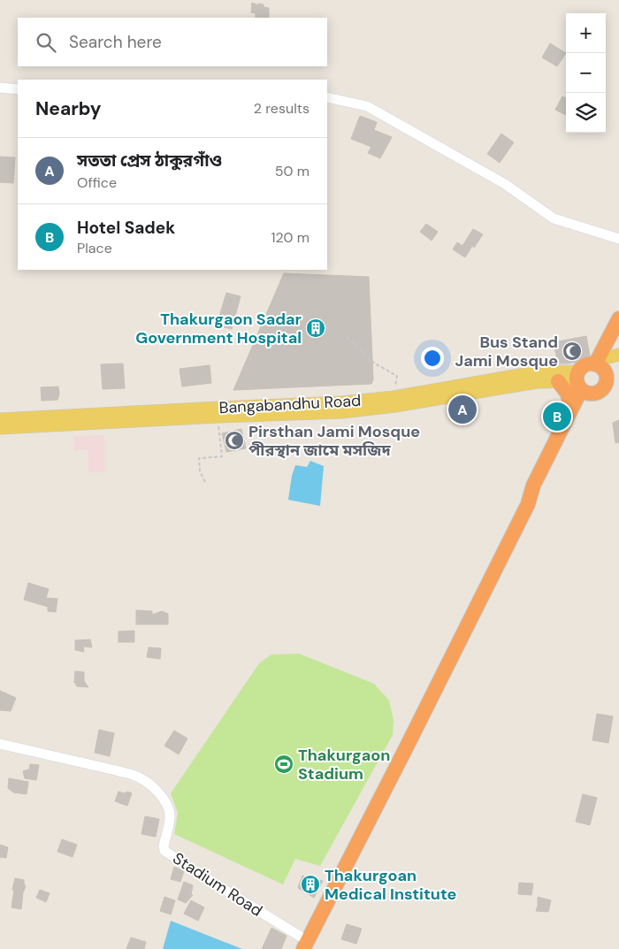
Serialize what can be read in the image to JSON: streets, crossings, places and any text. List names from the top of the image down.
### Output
{
  "streets": {
    "main road": ["Bangabandhu Road"],
    "street": ["Stadium Road"]
  },
  "places": {
    "building": ["Thakurgaon Sadar Government Hospital", "Thakurgoan Medical Institute"],
    "mosque": ["Bus Stand Jami Mosque", "Pirsthan Jami Mosque পীরস্থান জামে মসজিদ"],
    "sports": ["Thakurgaon Stadium"]
  },
  "page": {
    "map_buttons": ["+", "−"],
    "search": "Search here",
    "heading": ["Nearby", "2 results"],
    "list": [
      {
        "mark": "A",
        "name": "সততা প্রেস ঠাকুরগাঁও",
        "note": "Office",
        "value": "50 m"
      },
      {
        "mark": "B",
        "name": "Hotel Sadek",
        "note": "Place",
        "value": "120 m"
      }
    ],
    "pins": ["A", "B"]
  }
}
